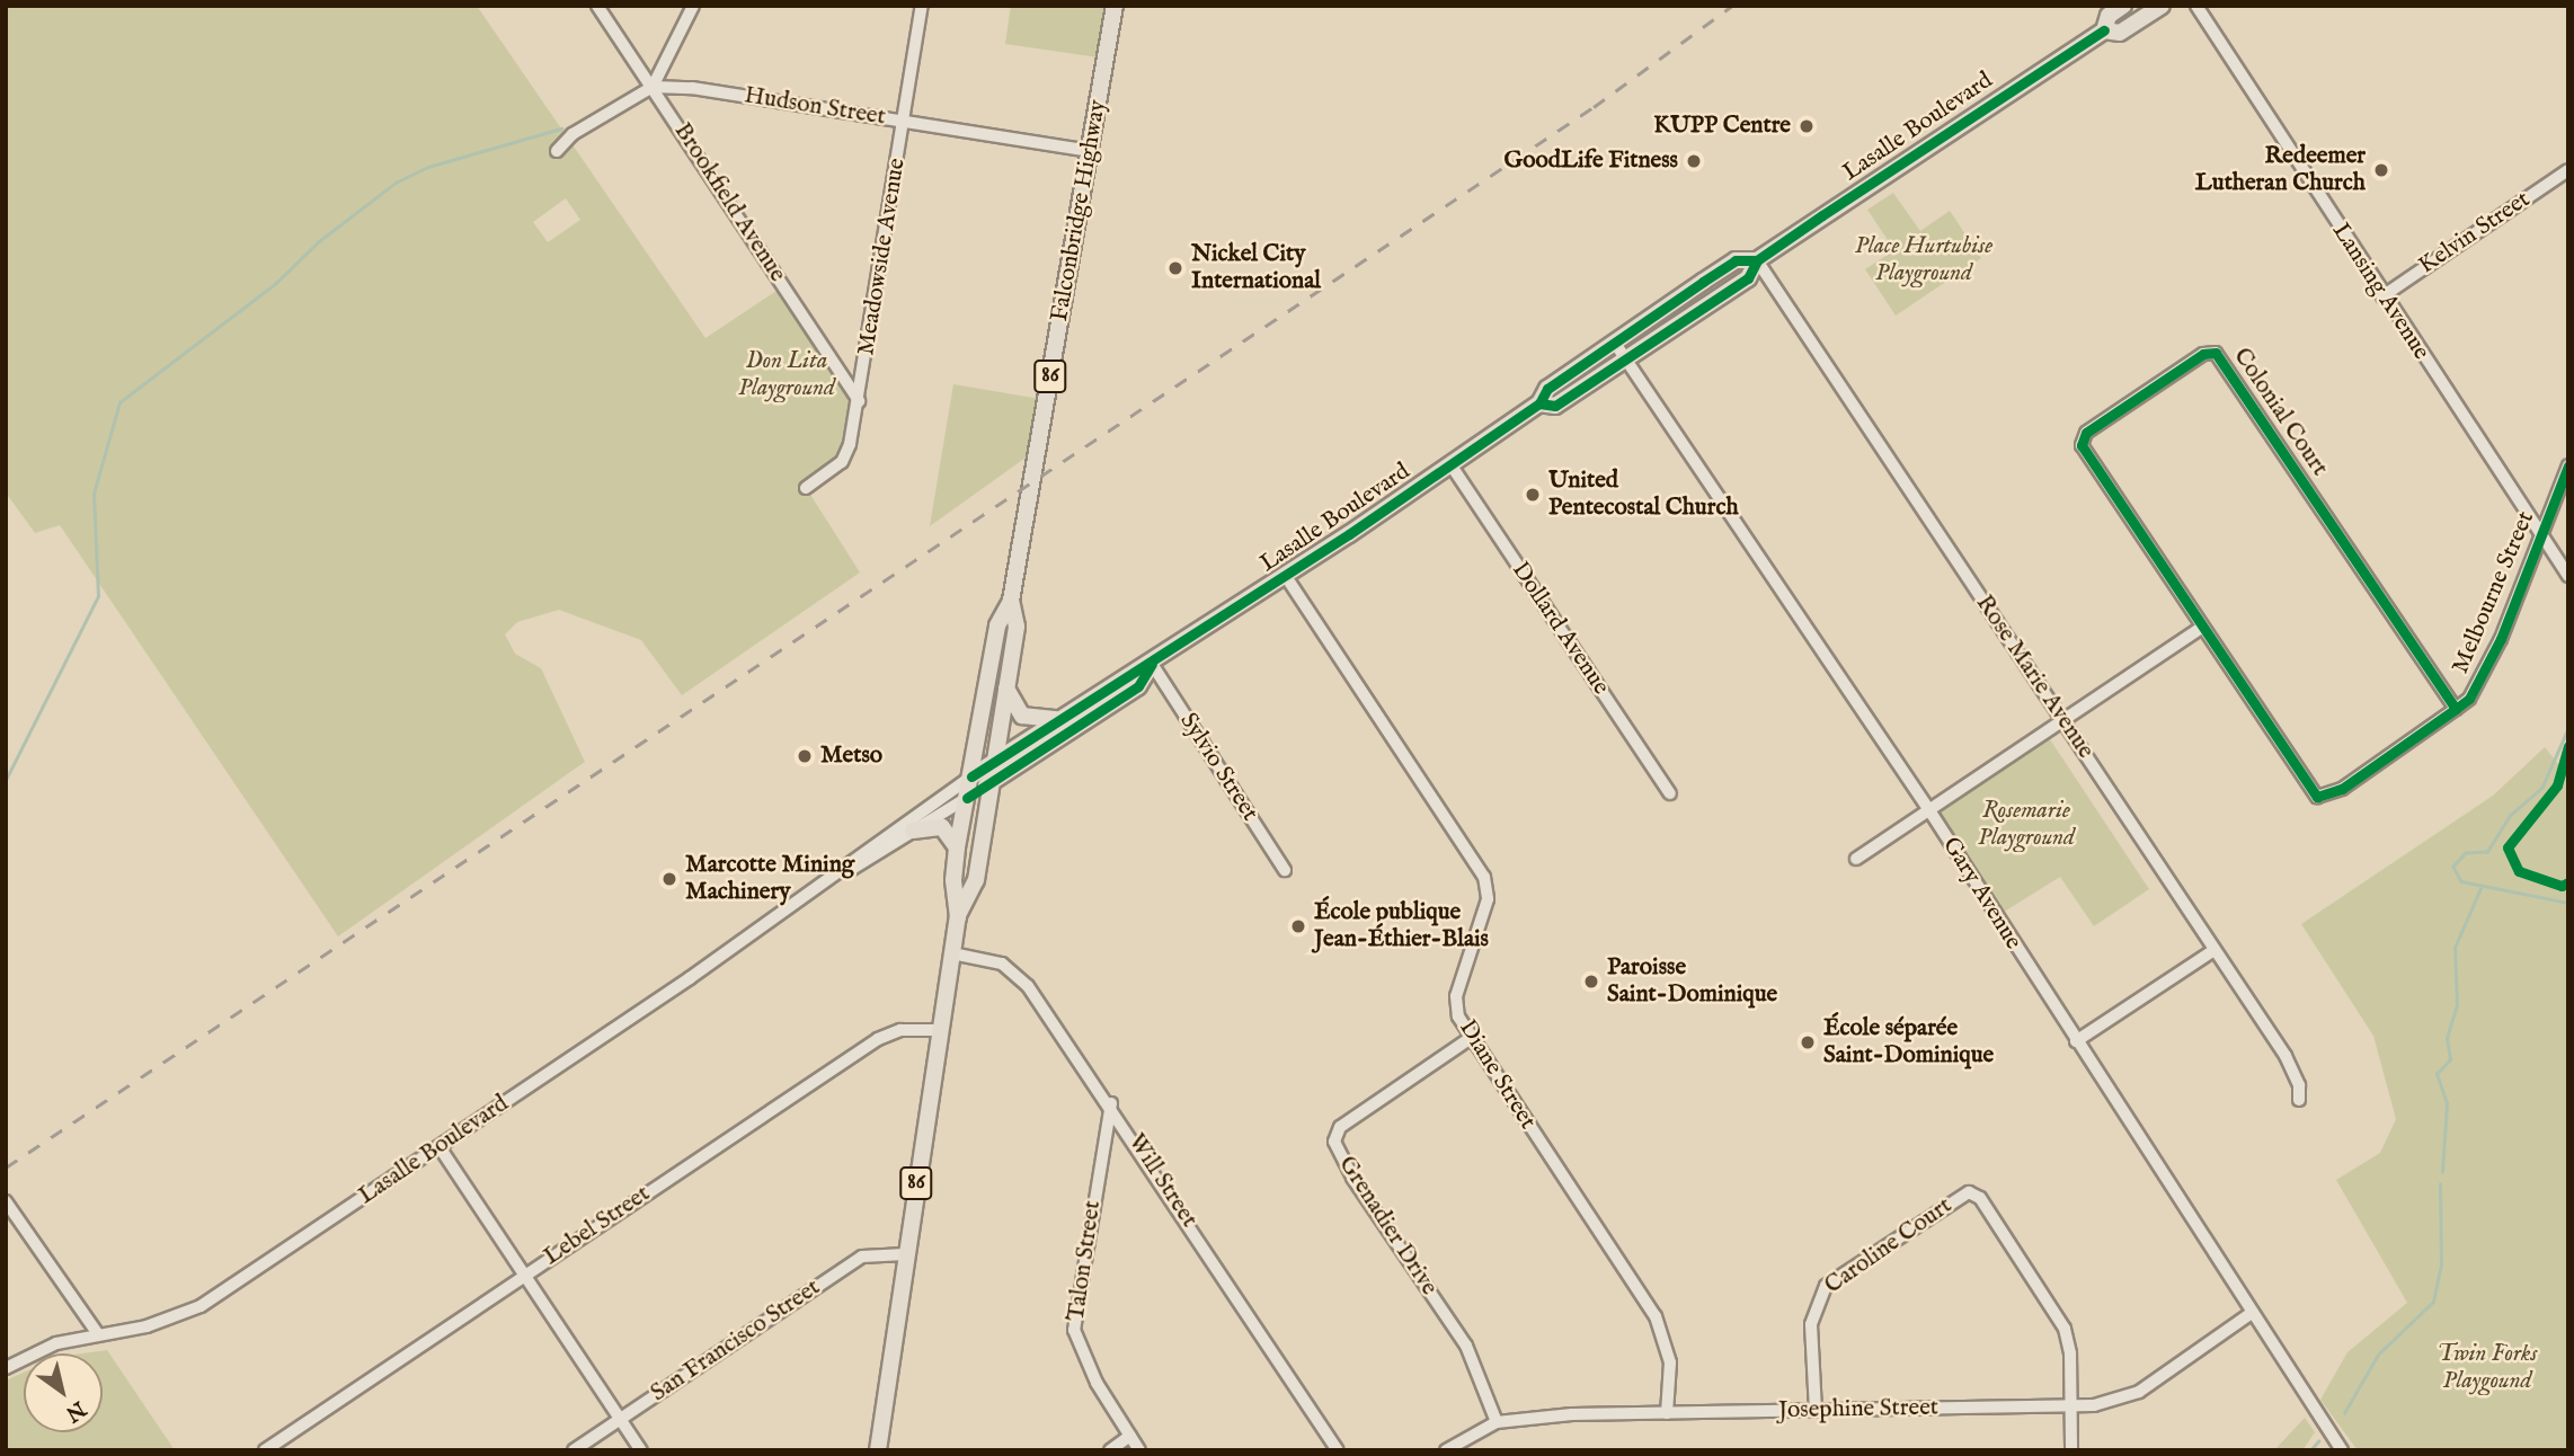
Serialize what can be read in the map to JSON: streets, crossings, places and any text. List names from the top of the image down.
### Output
{
  "streets": {
    "main road": ["Lasalle Boulevard", "Falconbridge Highway", "86"],
    "street": [
      "Hudson Street",
      "Brookfield Avenue",
      "Kelvin Street",
      "Meadowside Avenue",
      "Lansing Avenue",
      "Colonial Court",
      "Melbourne Street",
      "Dollard Avenue",
      "Rose Marie Avenue",
      "Sylvio Street",
      "Gary Avenue",
      "Diane Street",
      "Will Street",
      "Lebel Street",
      "Grenadier Drive",
      "Caroline Court",
      "Talon Street",
      "San Francisco Street",
      "Josephine Street"
    ]
  },
  "crossings": [
    ["Hudson Street", "Brookfield Avenue"],
    ["Hudson Street", "Falconbridge Highway"],
    ["Hudson Street", "Meadowside Avenue"],
    ["Lasalle Boulevard", "Falconbridge Highway"],
    ["Lasalle Boulevard", "Dollard Avenue"],
    ["Lasalle Boulevard", "Rose Marie Avenue"],
    ["Lasalle Boulevard", "Sylvio Street"],
    ["Lasalle Boulevard", "Gary Avenue"],
    ["Lasalle Boulevard", "Diane Street"],
    ["Brookfield Avenue", "Meadowside Avenue"],
    ["Falconbridge Highway", "Will Street"],
    ["Falconbridge Highway", "Lebel Street"],
    ["Falconbridge Highway", "San Francisco Street"],
    ["Kelvin Street", "Lansing Avenue"],
    ["Lansing Avenue", "Melbourne Street"],
    ["Colonial Court", "Melbourne Street"],
    ["Gary Avenue", "Josephine Street"],
    ["Diane Street", "Grenadier Drive"],
    ["Diane Street", "Josephine Street"],
    ["Will Street", "Talon Street"],
    ["Grenadier Drive", "Josephine Street"],
    ["Caroline Court", "Josephine Street"]
  ],
  "parks": [
    "Place Hurtubise Playground",
    "Don Lita Playground",
    "Rosemarie Playground",
    "Twin Forks Playgound"
  ],
  "places": [
    "KUPP Centre",
    "GoodLife Fitness",
    "Redeemer Lutheran Church",
    "Nickel City International",
    "United Pentecostal Church",
    "Metso",
    "Marcotte Mining Machinery",
    "École publique Jean-Éthier-Blais",
    "Paroisse Saint-Dominique",
    "École séparée Saint-Dominique"
  ],
  "north": "bottom right"
}
